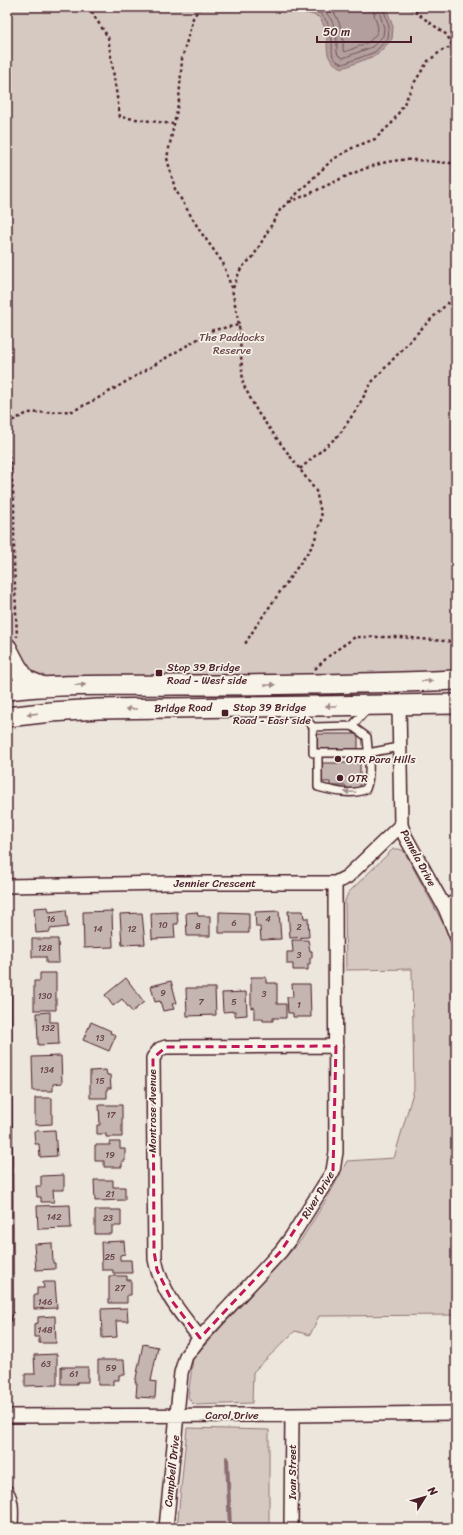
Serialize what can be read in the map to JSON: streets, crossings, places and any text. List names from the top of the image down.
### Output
{
  "streets": {
    "main road": ["Bridge Road"],
    "street": [
      "Pamela Drive",
      "Jennier Crescent",
      "Montrose Avenue",
      "River Drive",
      "Carol Drive",
      "Campbell Drive",
      "Ivan Street"
    ]
  },
  "crossings": [
    ["Bridge Road", "Pamela Drive"],
    ["Jennier Crescent", "River Drive"],
    ["Montrose Avenue", "River Drive"],
    ["River Drive", "Carol Drive"],
    ["River Drive", "Campbell Drive"],
    ["Carol Drive", "Campbell Drive"],
    ["Carol Drive", "Ivan Street"]
  ],
  "parks": ["The Paddocks Reserve"],
  "places": {
    "transit": ["Stop 39 Bridge Road - West side", "Stop 39 Bridge Road - East side"],
    "other": ["OTR Para Hills", "OTR"]
  },
  "house_numbers": [
    "16",
    "4",
    "6",
    "10",
    "8",
    "2",
    "14",
    "12",
    "128",
    "3",
    "9",
    "3",
    "130",
    "7",
    "5",
    "1",
    "132",
    "13",
    "134",
    "15",
    "17",
    "19",
    "21",
    "142",
    "23",
    "25",
    "27",
    "146",
    "148",
    "63",
    "59",
    "61"
  ],
  "scale_bar": "50 m",
  "north": "top right"
}
